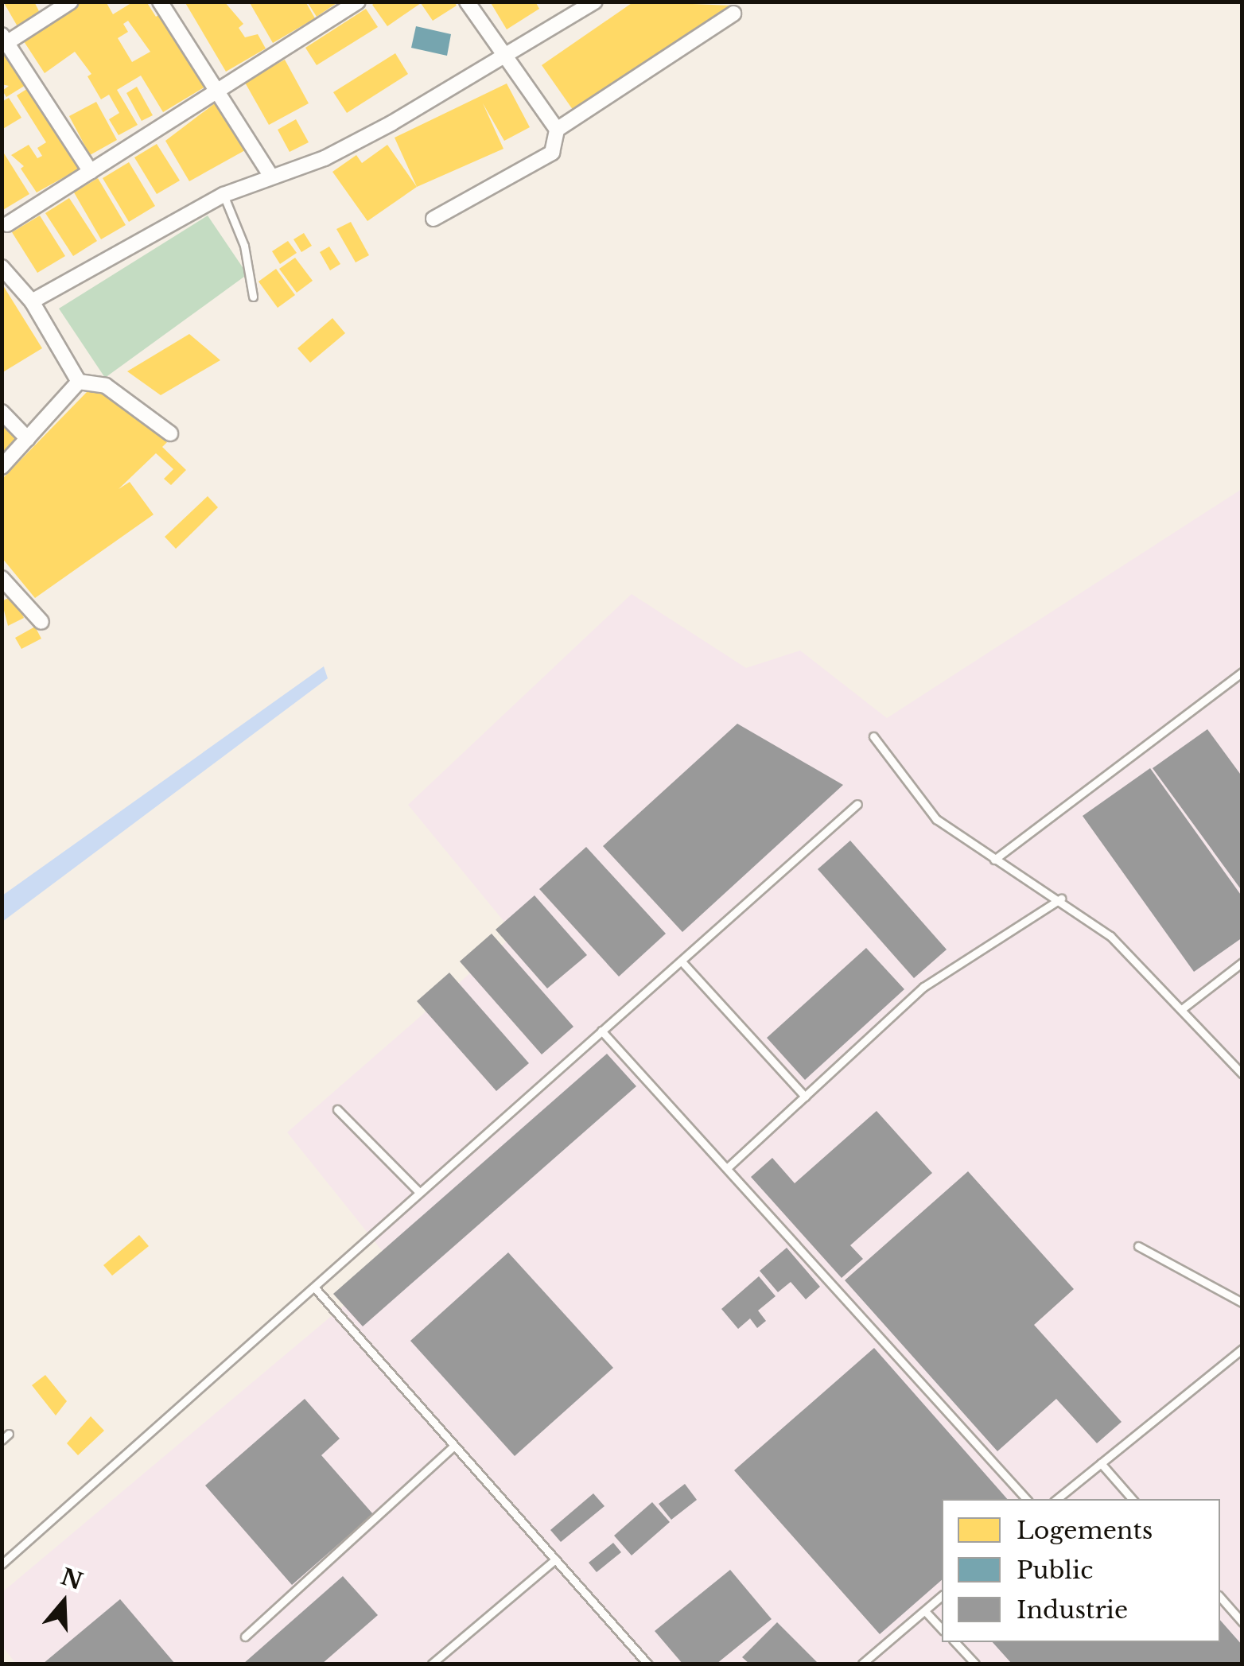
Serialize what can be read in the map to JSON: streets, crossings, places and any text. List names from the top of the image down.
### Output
{
  "legend": ["Logements", "Public", "Industrie"],
  "north": "top"
}
